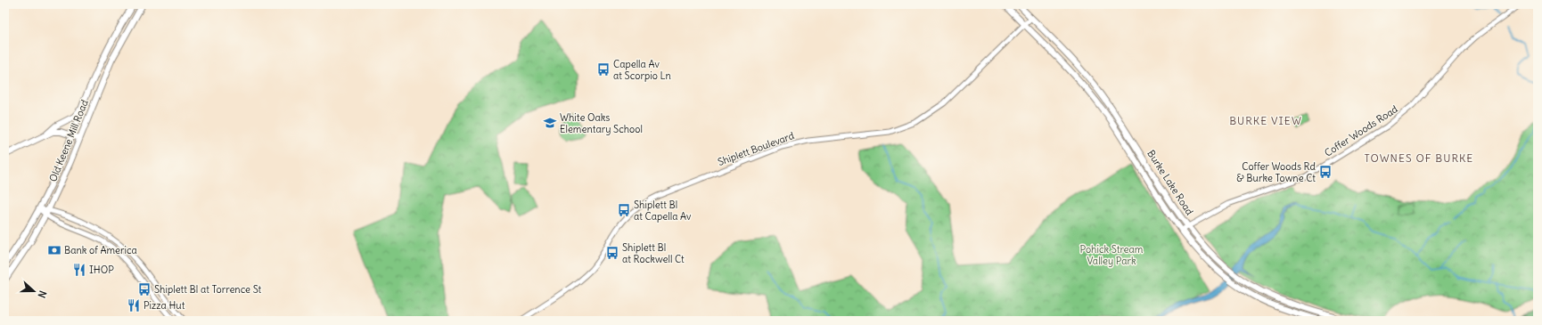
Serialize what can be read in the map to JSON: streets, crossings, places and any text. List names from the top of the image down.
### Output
{
  "streets": {
    "main road": ["Old Keene Mill Road", "Burke Lake Road"],
    "street": ["Coffer Woods Road", "Shiplett Boulevard"]
  },
  "crossings": [
    ["Coffer Woods Road", "Burke Lake Road"],
    ["Shiplett Boulevard", "Burke Lake Road"]
  ],
  "districts": ["BURKE VIEW", "TOWNES OF BURKE"],
  "parks": ["Pohick Stream Valley Park"],
  "places": {
    "bus stop": [
      "Capella Av at Scorpio Ln",
      "Coffer Woods Rd & Burke Towne Ct",
      "Shiplett Bl at Capella Av",
      "Shiplett Bl at Rockwell Ct",
      "Shiplett Bl at Torrence St"
    ],
    "school or university": ["White Oaks Elementary School"],
    "bank": ["Bank of America"],
    "restaurant": ["IHOP", "Pizza Hut"]
  },
  "north": "right"
}
